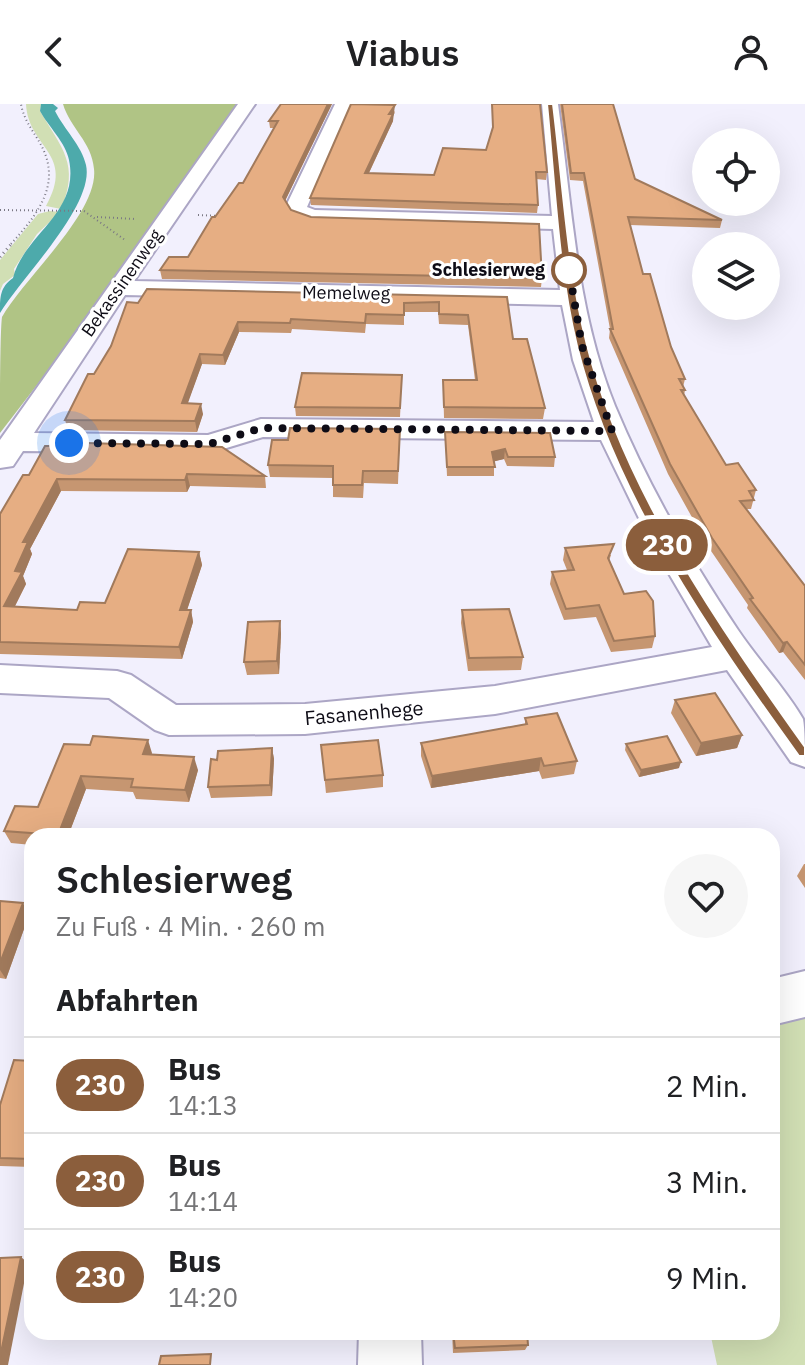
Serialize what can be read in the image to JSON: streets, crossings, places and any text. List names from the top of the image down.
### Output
{
  "streets": {
    "street": ["Bekassinenweg", "Memelweg", "Fasanenhege"]
  },
  "crossings": [
    ["Bekassinenweg", "Memelweg"]
  ],
  "places": ["Schlesierweg"],
  "lines": ["bus line 230"],
  "page": {
    "header": "Viabus",
    "on_map": "230",
    "heading": [
      ["Schlesierweg", "Zu Fuß · 4 Min. · 260 m"],
      "Abfahrten"
    ],
    "list": [
      {
        "mark": "230",
        "name": "Bus",
        "note": "14:13",
        "value": "2 Min."
      },
      {
        "mark": "230",
        "name": "Bus",
        "note": "14:14",
        "value": "3 Min."
      },
      {
        "mark": "230",
        "name": "Bus",
        "note": "14:20",
        "value": "9 Min."
      }
    ]
  }
}
